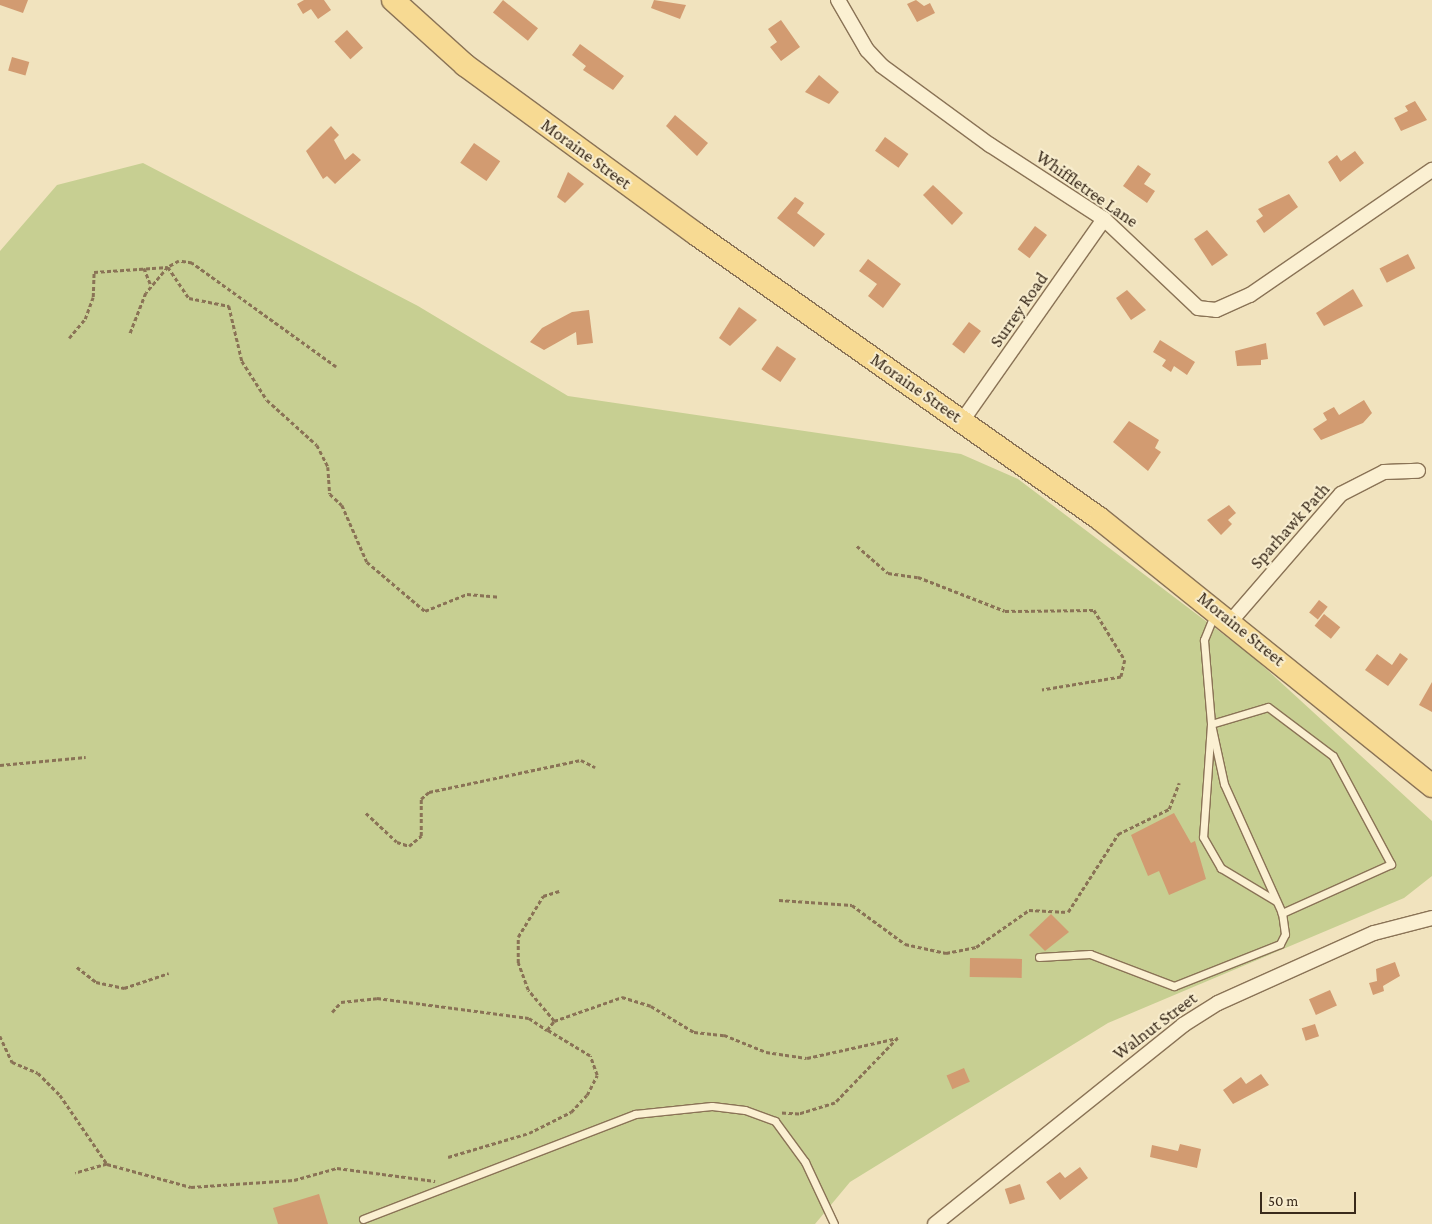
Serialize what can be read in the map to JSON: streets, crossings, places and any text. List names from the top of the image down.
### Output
{
  "streets": {
    "main road": ["Moraine Street"],
    "street": [
      "Whiffletree Lane",
      "Surrey Road",
      "Sparhawk Path",
      "Walnut Street"
    ]
  },
  "crossings": [
    ["Moraine Street", "Surrey Road"],
    ["Moraine Street", "Sparhawk Path"],
    ["Whiffletree Lane", "Surrey Road"]
  ],
  "scale_bar": "50 m"
}
